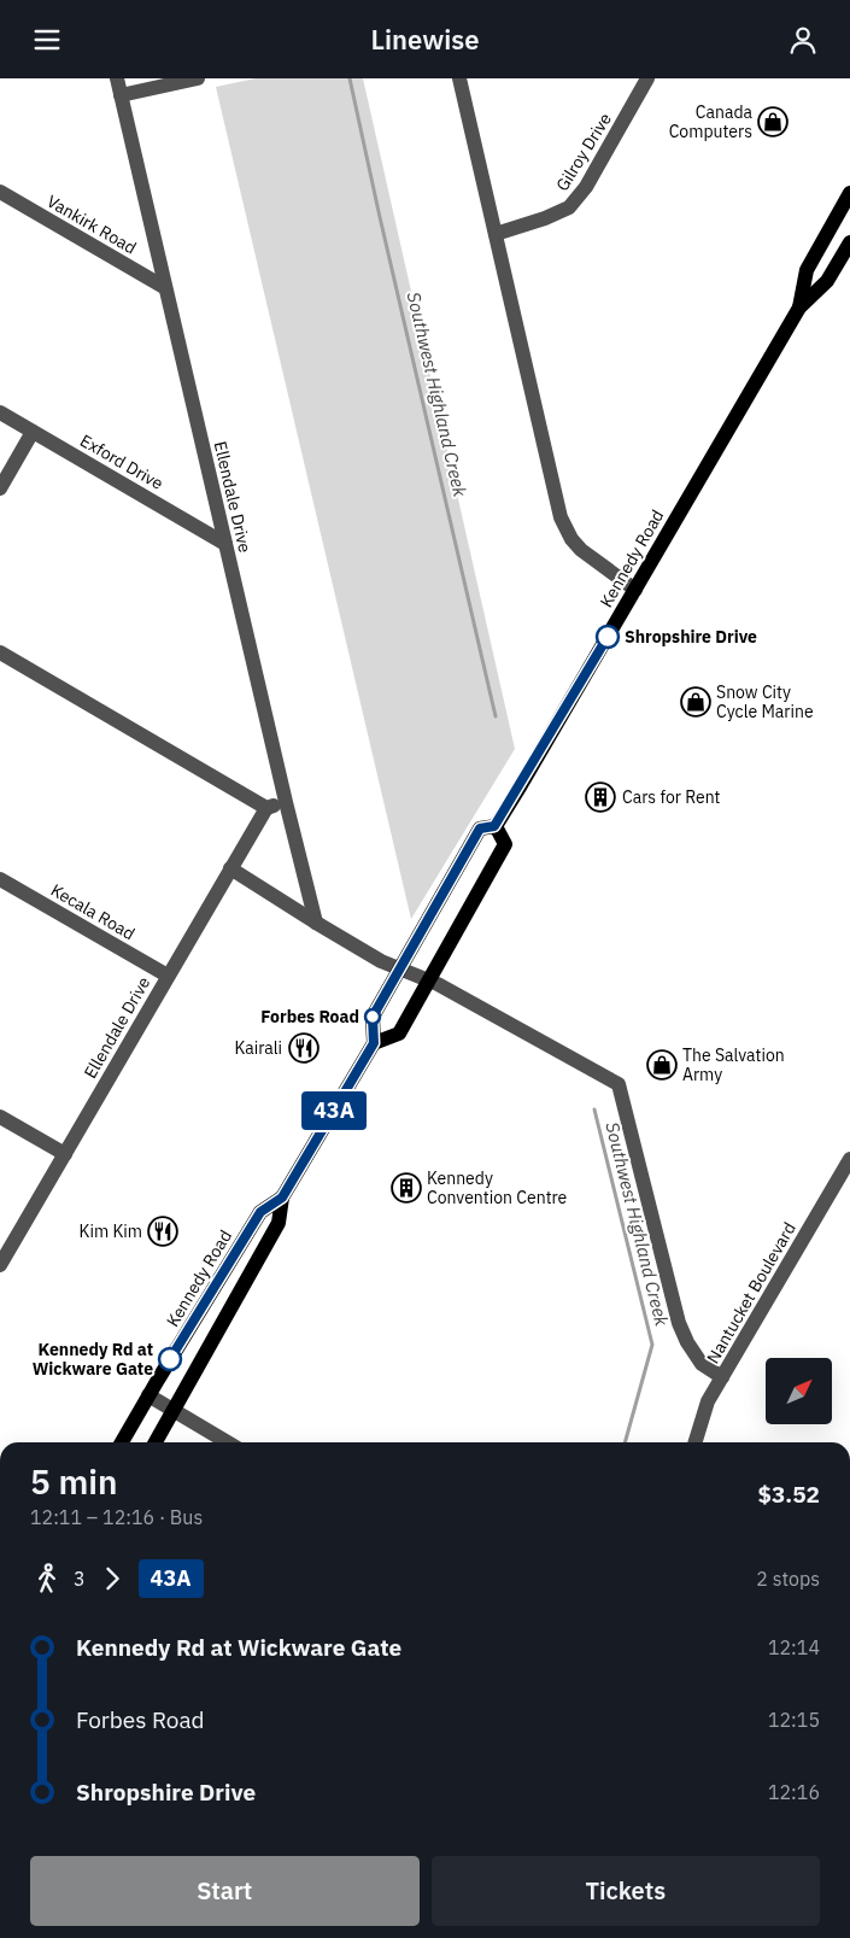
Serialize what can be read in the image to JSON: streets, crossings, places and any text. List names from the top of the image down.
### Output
{
  "streets": {
    "main road": ["Kennedy Road"],
    "street": [
      "Gilroy Drive",
      "Vankirk Road",
      "Exford Drive",
      "Ellendale Drive",
      "Kecala Road",
      "Nantucket Boulevard"
    ]
  },
  "crossings": [
    ["Vankirk Road", "Ellendale Drive"],
    ["Exford Drive", "Ellendale Drive"],
    ["Ellendale Drive", "Kecala Road"]
  ],
  "water": ["Southwest Highland Creek"],
  "places": {
    "shop": ["Canada Computers", "Snow City Cycle Marine", "The Salvation Army"],
    "other": ["Shropshire Drive", "Forbes Road", "Kennedy Rd at Wickware Gate"],
    "building": ["Cars for Rent", "Kennedy Convention Centre"],
    "restaurant": ["Kairali", "Kim Kim"]
  },
  "lines": ["bus line 43A"],
  "north": "top right",
  "page": {
    "header": "Linewise",
    "on_map": "43A",
    "heading": ["5 min", "12:11 – 12:16 · Bus", "$3.52"],
    "legs": ["3", "43A", "2 stops"],
    "list": [
      {
        "name": "Kennedy Rd at Wickware Gate",
        "value": "12:14"
      },
      {
        "name": "Forbes Road",
        "value": "12:15"
      },
      {
        "name": "Shropshire Drive",
        "value": "12:16"
      }
    ],
    "buttons": ["Start", "Tickets"]
  }
}
